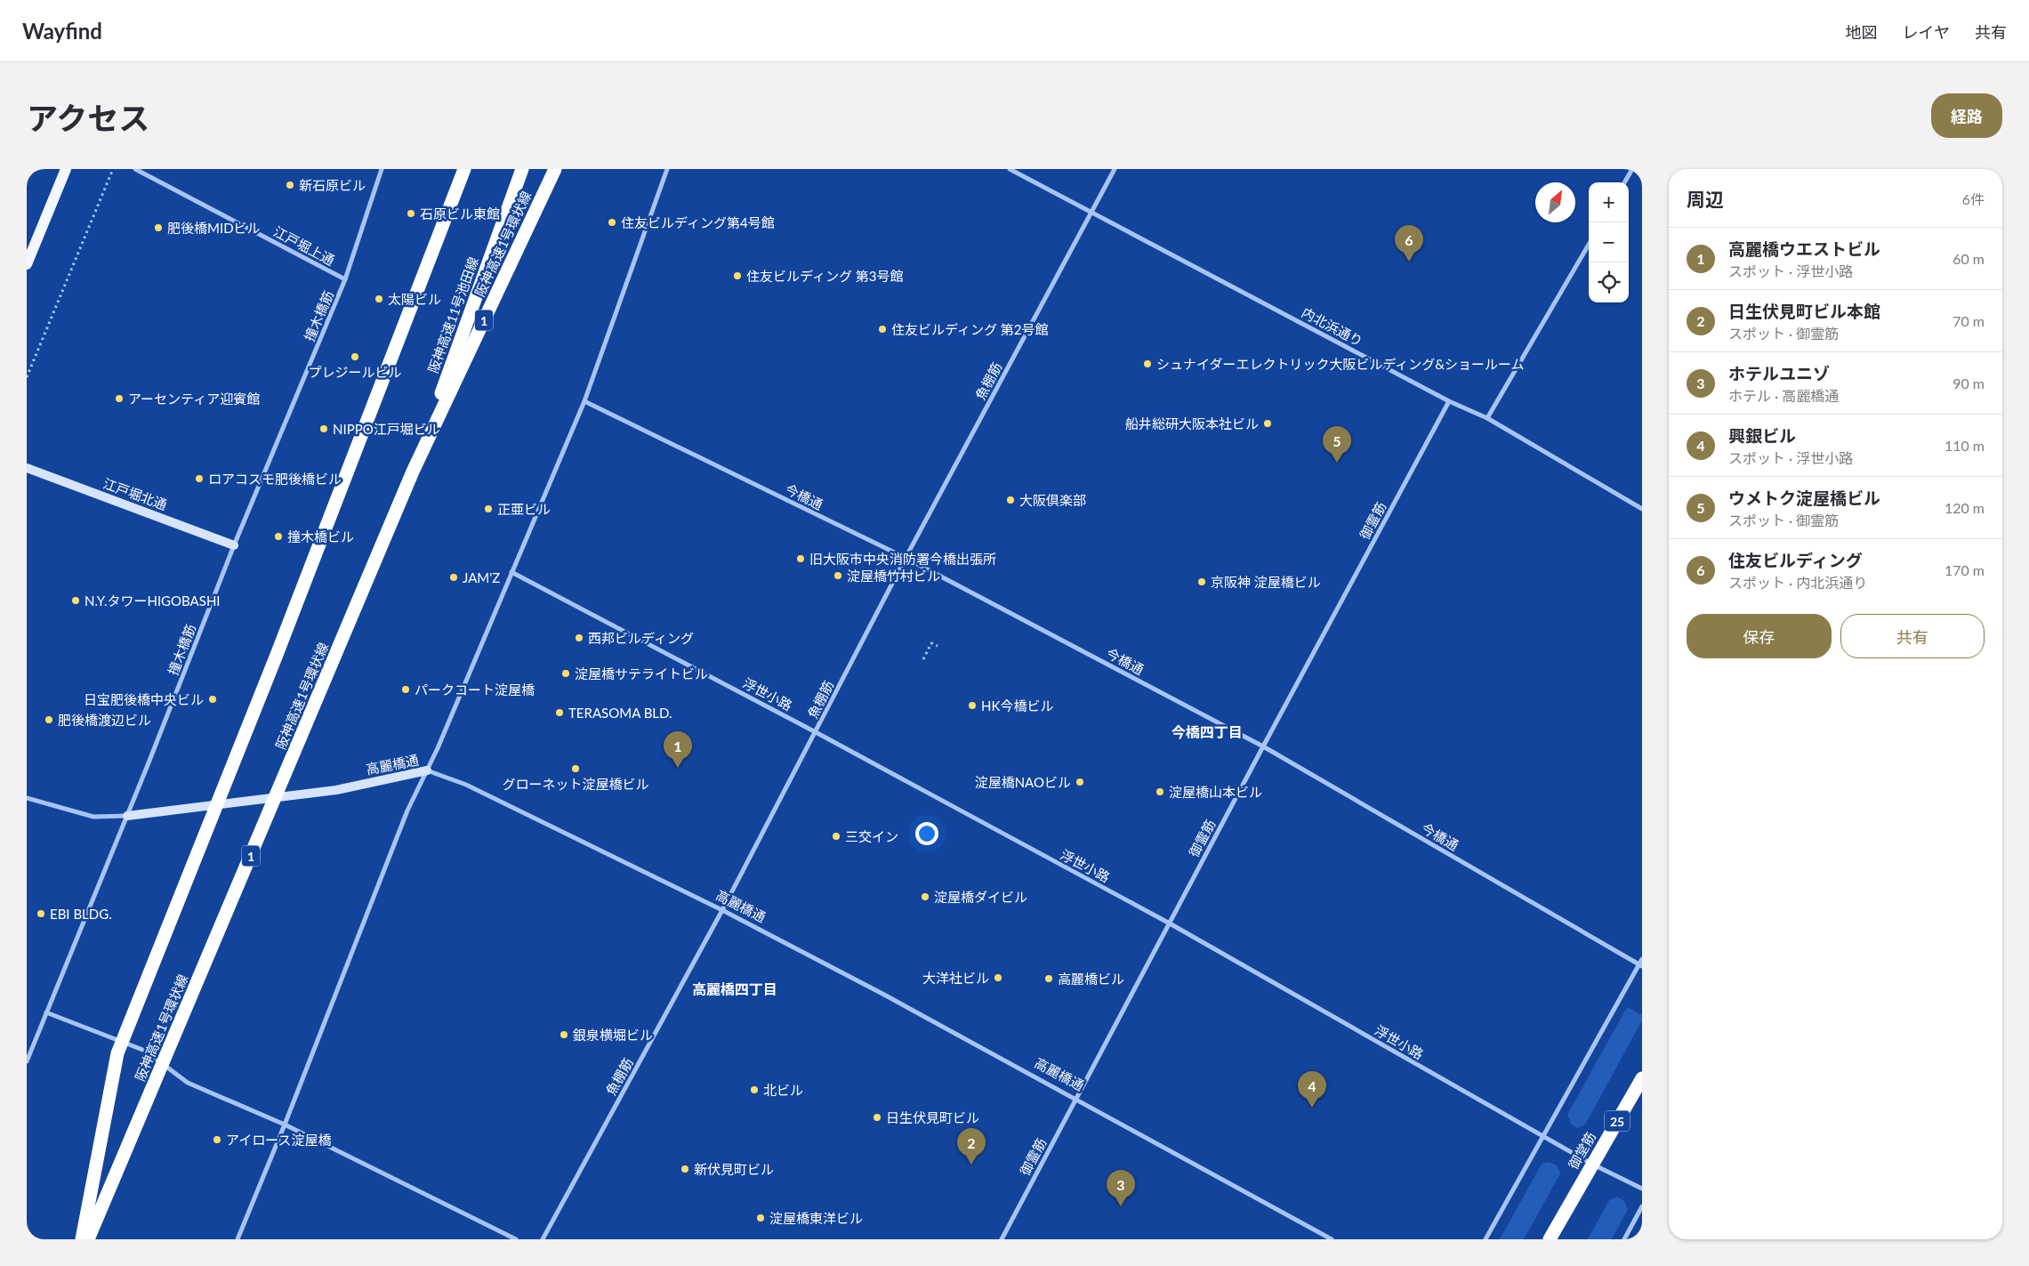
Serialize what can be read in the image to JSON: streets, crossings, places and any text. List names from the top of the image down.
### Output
{
  "streets": {
    "highway": [
      "阪神高速1号環状線",
      "阪神高速11号池田線",
      "1",
      "25",
      "御堂筋"
    ],
    "street": [
      "江戸堀上通",
      "撞木橋筋",
      "内北浜通り",
      "魚棚筋",
      "江戸堀北通",
      "今橋通",
      "御霊筋",
      "浮世小路",
      "高麗橋通"
    ]
  },
  "crossings": [
    ["阪神高速1号環状線", "阪神高速11号池田線"],
    ["江戸堀上通", "撞木橋筋"],
    ["撞木橋筋", "江戸堀北通"],
    ["撞木橋筋", "高麗橋通"],
    ["内北浜通り", "魚棚筋"],
    ["内北浜通り", "御霊筋"],
    ["魚棚筋", "今橋通"],
    ["魚棚筋", "浮世小路"],
    ["魚棚筋", "高麗橋通"],
    ["今橋通", "御霊筋"],
    ["御霊筋", "浮世小路"],
    ["御霊筋", "高麗橋通"],
    ["浮世小路", "御堂筋"]
  ],
  "districts": ["今橋四丁目", "高麗橋四丁目"],
  "places": [
    "新石原ビル",
    "石原ビル東館",
    "住友ビルディング第4号館",
    "肥後橋MIDビル",
    "住友ビルディング 第3号館",
    "太陽ビル",
    "住友ビルディング 第2号館",
    "プレジールビル",
    "シュナイダーエレクトリック大阪ビルディング&ショールーム",
    "アーセンティア迎賓館",
    "船井総研大阪本社ビル",
    "NIPPO江戸堀ビル",
    "ロアコスモ肥後橋ビル",
    "大阪倶楽部",
    "正亜ビル",
    "撞木橋ビル",
    "旧大阪市中央消防署今橋出張所",
    "淀屋橋竹村ビル",
    "JAM'Z",
    "京阪神 淀屋橋ビル",
    "N.Y.タワーHIGOBASHI",
    "西邦ビルディング",
    "淀屋橋サテライトビル",
    "パークコート淀屋橋",
    "日宝肥後橋中央ビル",
    "HK今橋ビル",
    "TERASOMA BLD.",
    "肥後橋渡辺ビル",
    "グローネット淀屋橋ビル",
    "淀屋橋NAOビル",
    "淀屋橋山本ビル",
    "三交イン",
    "淀屋橋ダイビル",
    "EBI BLDG.",
    "大洋社ビル",
    "高麗橋ビル",
    "銀泉横堀ビル",
    "北ビル",
    "日生伏見町ビル",
    "アイロース淀屋橋",
    "新伏見町ビル",
    "淀屋橋東洋ビル"
  ],
  "north": "top right",
  "page": {
    "header": "Wayfind",
    "nav": ["地図", "レイヤ", "共有"],
    "title": "アクセス",
    "buttons": [
      "経路",
      ["保存", "共有"]
    ],
    "heading": ["周辺", "6件"],
    "map_buttons": ["+", "−"],
    "pins": [
      "6",
      "5",
      "1",
      "4",
      "2",
      "3"
    ],
    "list": [
      {
        "mark": "1",
        "name": "高麗橋ウエストビル",
        "note": "スポット · 浮世小路",
        "value": "60 m"
      },
      {
        "mark": "2",
        "name": "日生伏見町ビル本館",
        "note": "スポット · 御霊筋",
        "value": "70 m"
      },
      {
        "mark": "3",
        "name": "ホテルユニゾ",
        "note": "ホテル · 高麗橋通",
        "value": "90 m"
      },
      {
        "mark": "4",
        "name": "興銀ビル",
        "note": "スポット · 浮世小路",
        "value": "110 m"
      },
      {
        "mark": "5",
        "name": "ウメトク淀屋橋ビル",
        "note": "スポット · 御霊筋",
        "value": "120 m"
      },
      {
        "mark": "6",
        "name": "住友ビルディング",
        "note": "スポット · 内北浜通り",
        "value": "170 m"
      }
    ]
  }
}
